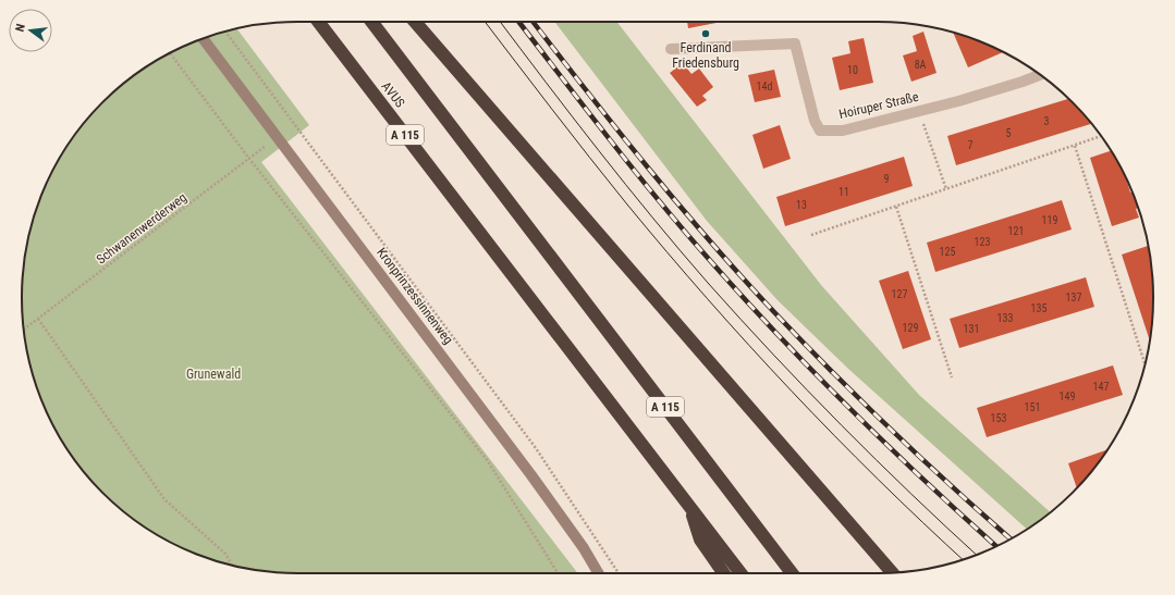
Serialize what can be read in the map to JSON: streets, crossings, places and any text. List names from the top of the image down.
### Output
{
  "streets": {
    "highway": ["AVUS", "A 115"],
    "street": ["Hoiruper Straße", "Kronprinzessinnenweg"],
    "path": ["Schwanenwerderweg"]
  },
  "crossings": [
    ["AVUS", "A 115"],
    ["Schwanenwerderweg", "Kronprinzessinnenweg"]
  ],
  "parks": ["Grunewald"],
  "places": ["Ferdinand Friedensburg"],
  "house_numbers": [
    "8A",
    "10",
    "14d",
    "3",
    "5",
    "7",
    "9",
    "11",
    "13",
    "119",
    "121",
    "123",
    "125",
    "127",
    "137",
    "135",
    "133",
    "129",
    "131",
    "147",
    "149",
    "151",
    "153"
  ],
  "north": "left"
}
